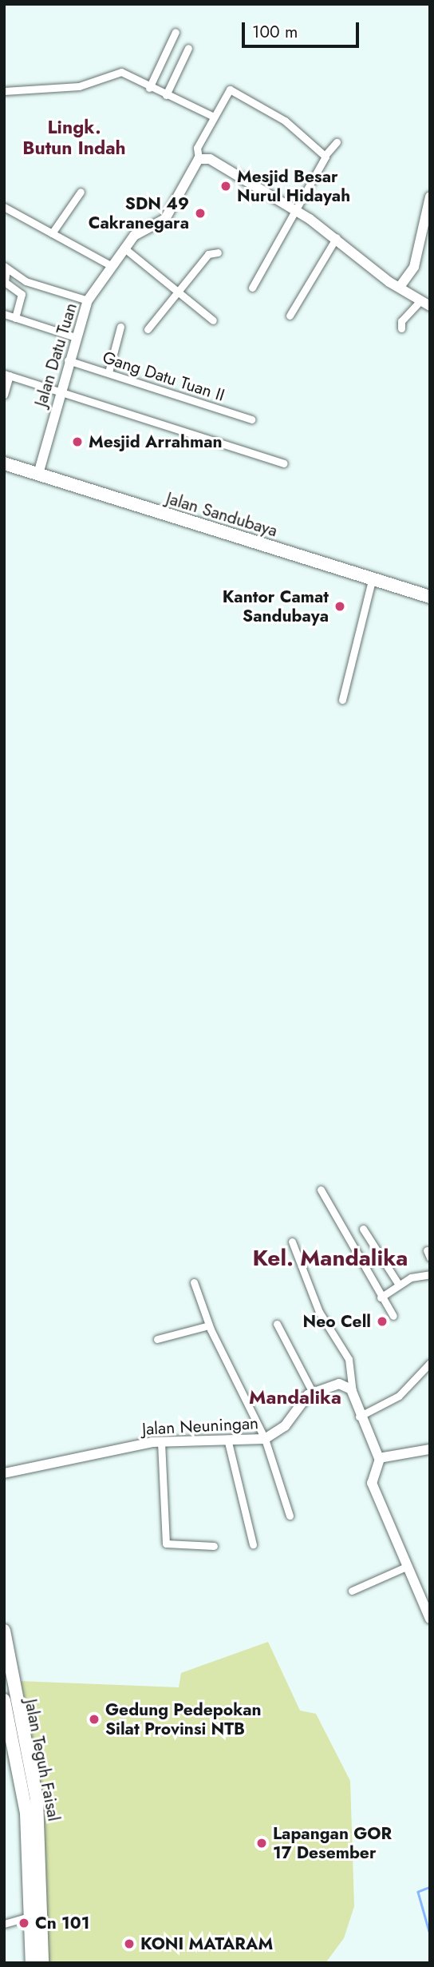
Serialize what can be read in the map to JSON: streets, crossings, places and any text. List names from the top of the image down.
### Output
{
  "streets": {
    "highway": ["Jalan Sandubaya", "Jalan Teguh Faisal"],
    "street": ["Jalan Datu Tuan", "Gang Datu Tuan II", "Jalan Neuningan"]
  },
  "crossings": [
    ["Jalan Datu Tuan", "Gang Datu Tuan II"],
    ["Jalan Datu Tuan", "Jalan Sandubaya"]
  ],
  "districts": ["Lingk. Butun Indah", "Kel. Mandalika", "Mandalika"],
  "places": [
    "Mesjid Besar Nurul Hidayah",
    "SDN 49 Cakranegara",
    "Mesjid Arrahman",
    "Kantor Camat Sandubaya",
    "Neo Cell",
    "Gedung Pedepokan Silat Provinsi NTB",
    "Lapangan GOR 17 Desember",
    "Cn 101",
    "KONI MATARAM"
  ],
  "scale_bar": "100 m"
}
